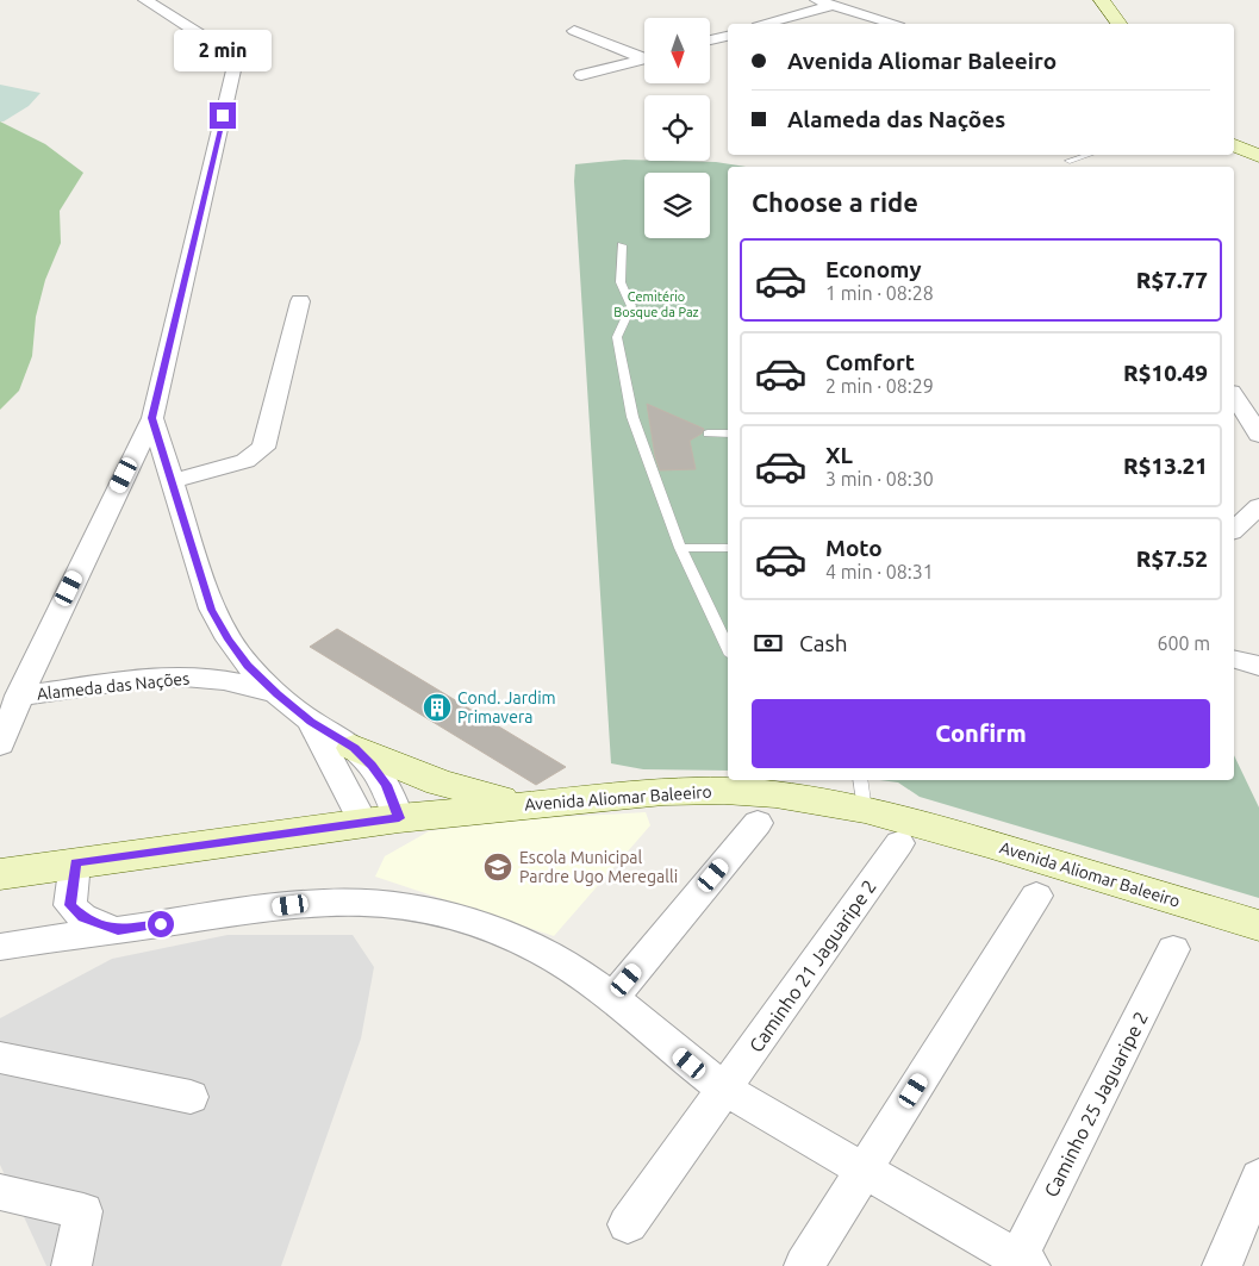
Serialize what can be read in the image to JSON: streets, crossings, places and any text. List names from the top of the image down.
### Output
{
  "streets": {
    "main road": ["Avenida Aliomar Baleeiro"],
    "street": ["Alameda das Nações", "Caminho 21 Jaguaripe 2", "Caminho 25 Jaguaripe 2"]
  },
  "crossings": [
    ["Alameda das Nações", "Avenida Aliomar Baleeiro"]
  ],
  "parks": ["Cemitério Bosque da Paz"],
  "places": {
    "building": ["Cond. Jardim Primavera"],
    "school or university": ["Escola Municipal Pardre Ugo Meregalli"]
  },
  "north": "bottom",
  "page": {
    "banner": ["Avenida Aliomar Baleeiro", "Alameda das Nações"],
    "bubble": "2 min",
    "heading": "Choose a ride",
    "list": [
      {
        "name": "Economy",
        "note": "1 min · 08:28",
        "value": "R$7.77"
      },
      {
        "name": "Comfort",
        "note": "2 min · 08:29",
        "value": "R$10.49"
      },
      {
        "name": "XL",
        "note": "3 min · 08:30",
        "value": "R$13.21"
      },
      {
        "name": "Moto",
        "note": "4 min · 08:31",
        "value": "R$7.52"
      }
    ],
    "pay": ["Cash", "600 m"],
    "buttons": "Confirm"
  }
}
